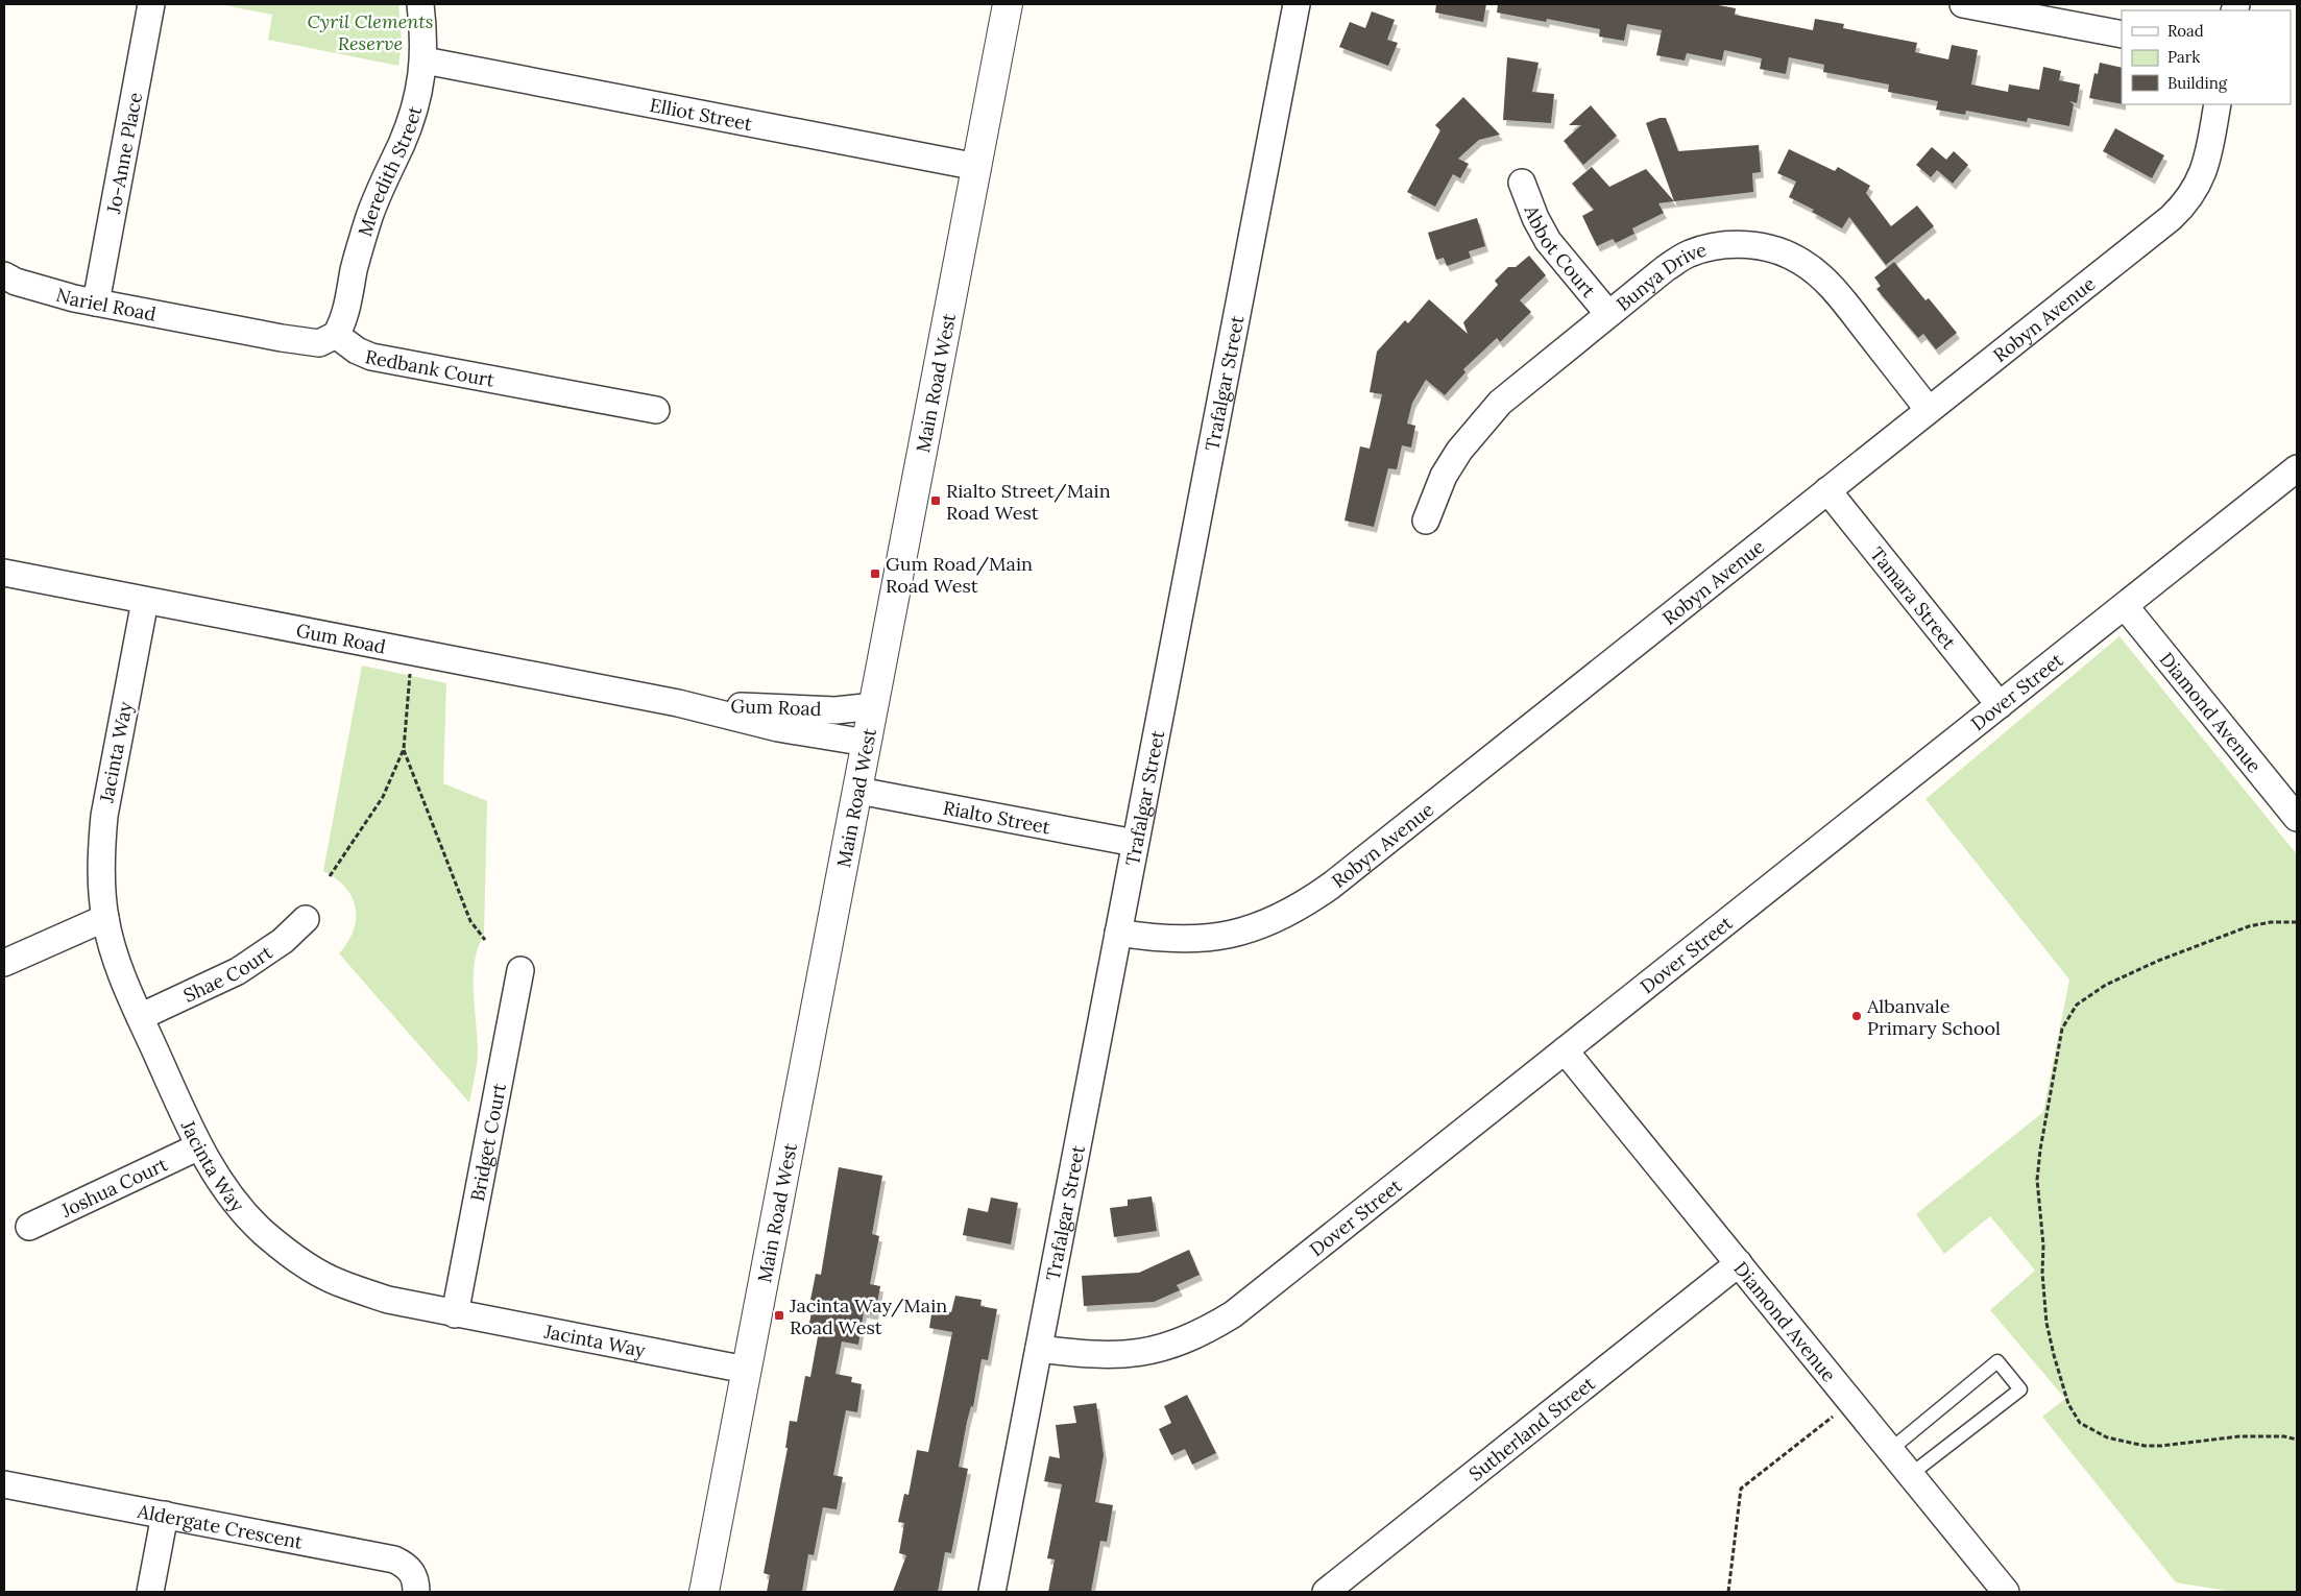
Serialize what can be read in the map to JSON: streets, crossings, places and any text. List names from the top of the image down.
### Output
{
  "streets": {
    "street": [
      "Elliot Street",
      "Jo-Anne Place",
      "Meredith Street",
      "Abbot Court",
      "Bunya Drive",
      "Nariel Road",
      "Robyn Avenue",
      "Redbank Court",
      "Main Road West",
      "Trafalgar Street",
      "Tamara Street",
      "Gum Road",
      "Dover Street",
      "Diamond Avenue",
      "Jacinta Way",
      "Rialto Street",
      "Shae Court",
      "Bridget Court",
      "Joshua Court",
      "Sutherland Street",
      "Aldergate Crescent"
    ]
  },
  "crossings": [
    ["Elliot Street", "Meredith Street"],
    ["Elliot Street", "Main Road West"],
    ["Jo-Anne Place", "Nariel Road"],
    ["Meredith Street", "Nariel Road"],
    ["Meredith Street", "Redbank Court"],
    ["Abbot Court", "Bunya Drive"],
    ["Bunya Drive", "Robyn Avenue"],
    ["Nariel Road", "Redbank Court"],
    ["Robyn Avenue", "Trafalgar Street"],
    ["Robyn Avenue", "Tamara Street"],
    ["Main Road West", "Gum Road"],
    ["Main Road West", "Jacinta Way"],
    ["Main Road West", "Rialto Street"],
    ["Trafalgar Street", "Dover Street"],
    ["Trafalgar Street", "Rialto Street"],
    ["Tamara Street", "Dover Street"],
    ["Gum Road", "Jacinta Way"],
    ["Dover Street", "Diamond Avenue"],
    ["Diamond Avenue", "Sutherland Street"],
    ["Jacinta Way", "Shae Court"],
    ["Jacinta Way", "Bridget Court"],
    ["Jacinta Way", "Joshua Court"]
  ],
  "parks": ["Cyril Clements Reserve"],
  "places": {
    "transit": ["Rialto Street/Main Road West", "Gum Road/Main Road West", "Jacinta Way/Main Road West"],
    "other": ["Albanvale Primary School"]
  },
  "legend": ["Road", "Park", "Building"]
}
